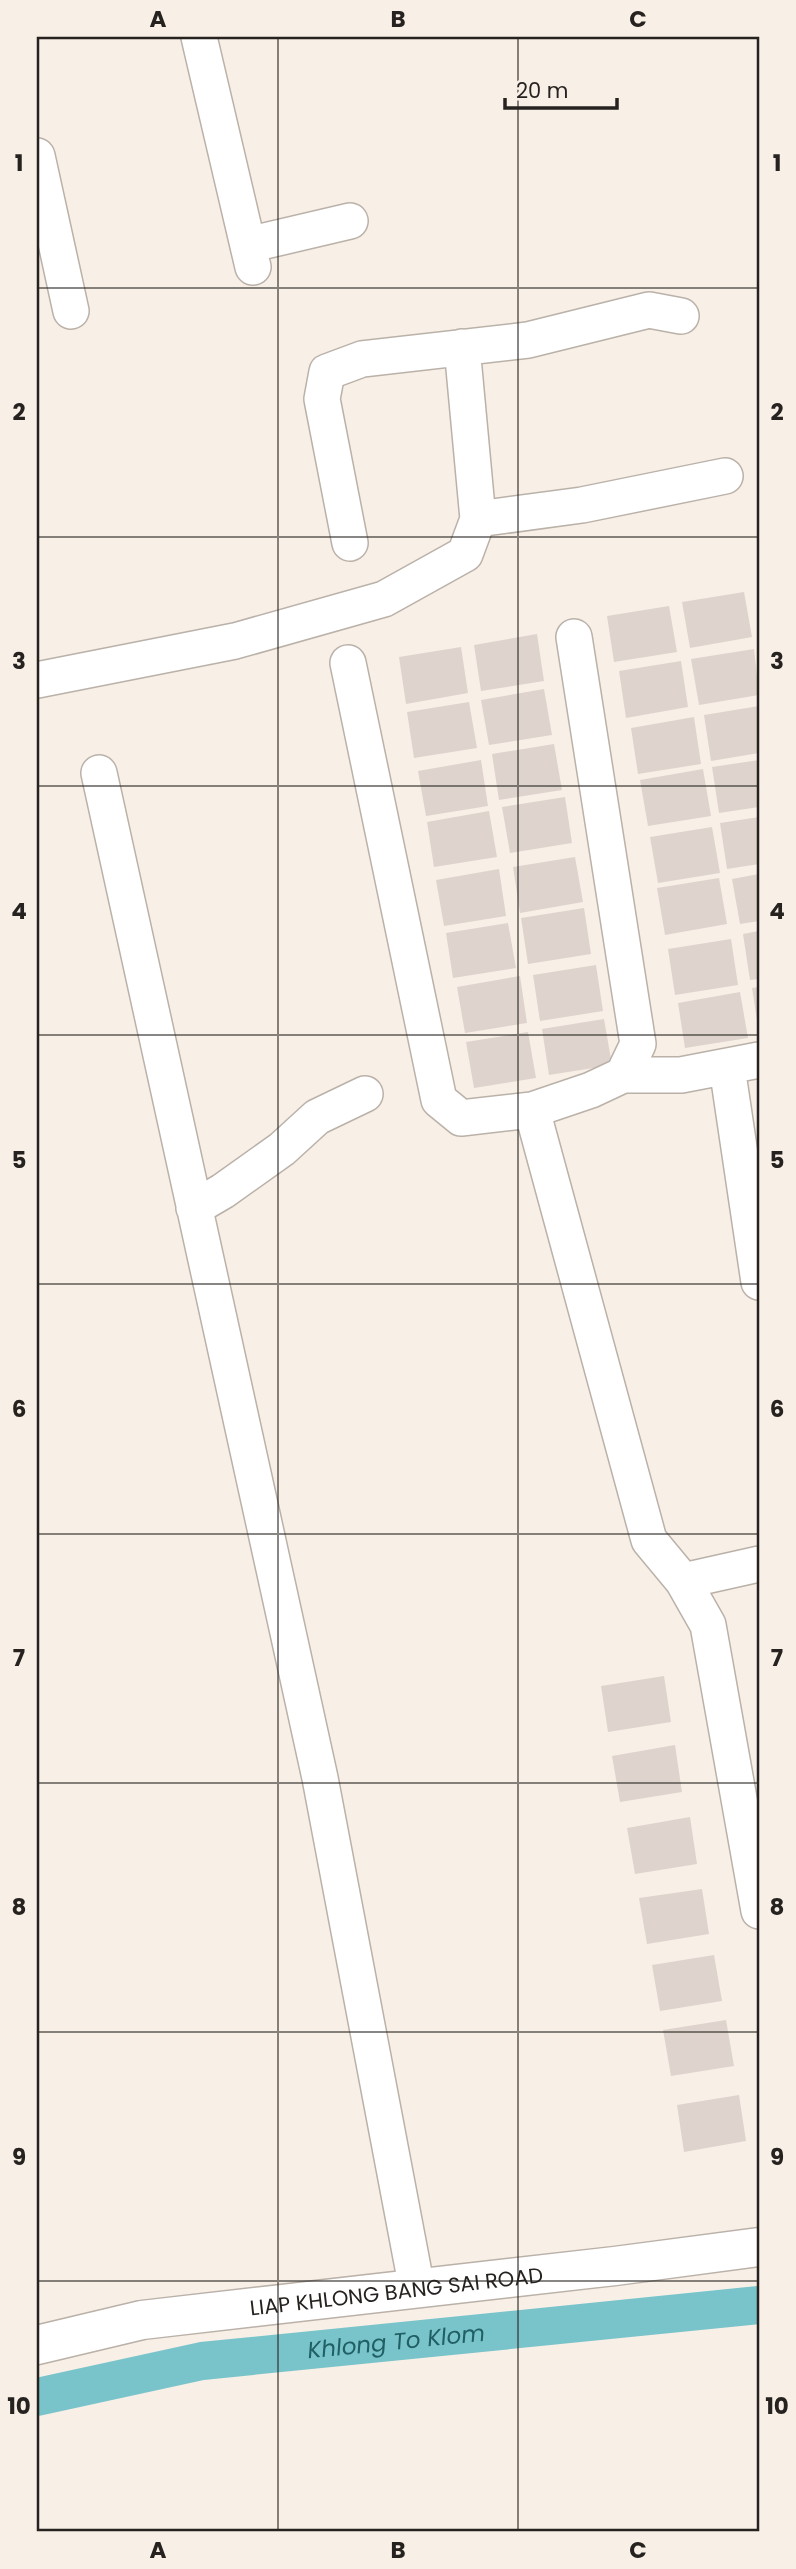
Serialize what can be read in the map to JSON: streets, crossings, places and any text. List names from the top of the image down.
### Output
{
  "streets": {
    "street": ["LIAP KHLONG BANG SAI ROAD"]
  },
  "water": ["Khlong To Klom"],
  "scale_bar": "20 m",
  "grid": {
    "columns": ["A", "B", "C"],
    "rows": [
      "1",
      "2",
      "3",
      "4",
      "5",
      "6",
      "7",
      "8",
      "9",
      "10"
    ]
  }
}
